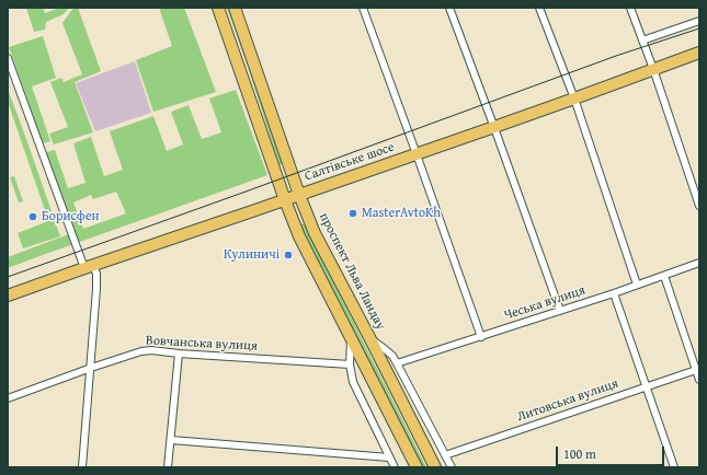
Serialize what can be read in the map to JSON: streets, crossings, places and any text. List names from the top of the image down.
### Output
{
  "streets": {
    "main road": ["Салтівське шосе", "проспект Льва Ландау"],
    "street": ["Чеська вулиця", "Вовчанська вулиця", "Литовська вулиця"]
  },
  "crossings": [
    ["Салтівське шосе", "проспект Льва Ландау"]
  ],
  "places": ["MasterAvtoKh", "Борисфен", "Кулиничі"],
  "scale_bar": "100 m"
}
